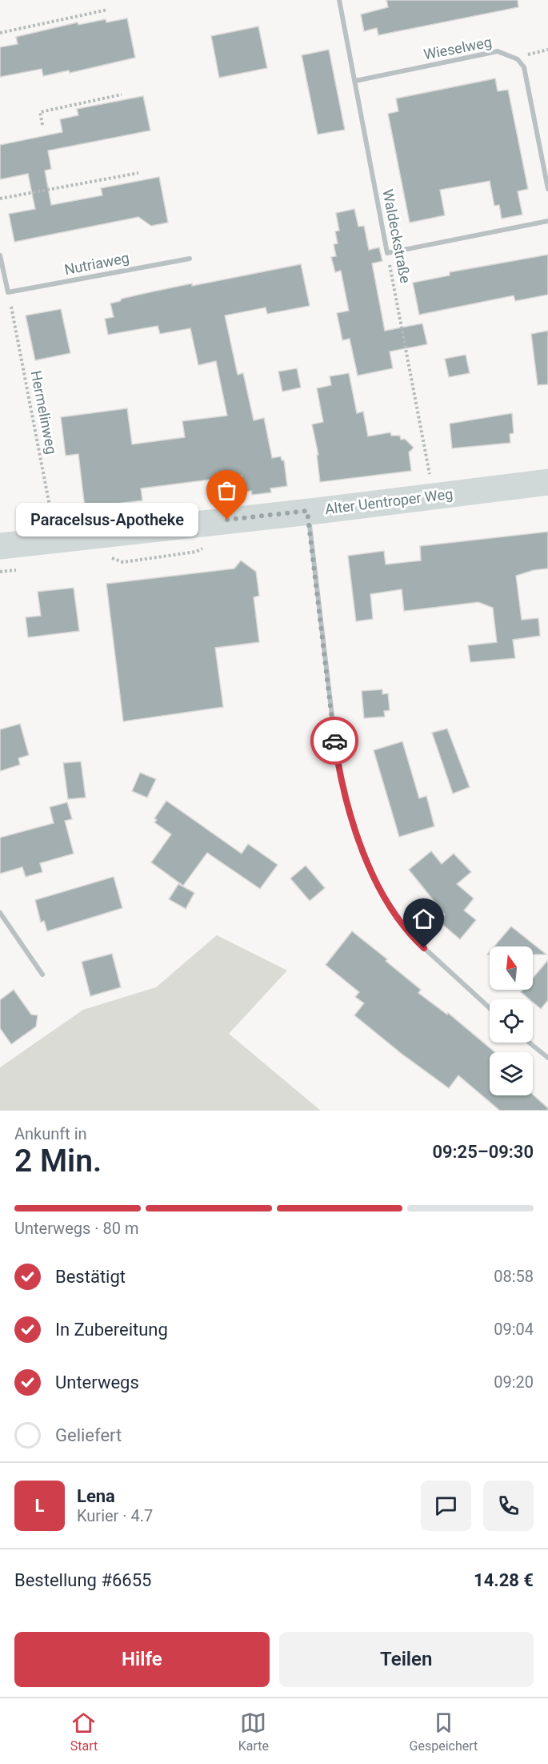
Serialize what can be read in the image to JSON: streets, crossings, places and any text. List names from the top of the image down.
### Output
{
  "streets": {
    "street": [
      "Wieselweg",
      "Waldeckstraße",
      "Nutriaweg",
      "Alter Uentroper Weg"
    ],
    "path": ["Hermelinweg"]
  },
  "crossings": [
    ["Wieselweg", "Waldeckstraße"]
  ],
  "places": ["Paracelsus-Apotheke"],
  "north": "top",
  "page": {
    "bubble": "Paracelsus-Apotheke",
    "heading": ["2 Min.", "Ankunft in", "09:25–09:30"],
    "panel": [
      "Lena",
      "Kurier · 4.7",
      "Bestellung #6655",
      "14.28 €"
    ],
    "bar": "Unterwegs · 80 m",
    "list": [
      ["Bestätigt", "08:58"],
      ["In Zubereitung", "09:04"],
      ["Unterwegs", "09:20"],
      "Geliefert"
    ],
    "round": "L",
    "buttons": ["Hilfe", "Teilen"],
    "tabs": ["Start", "Karte", "Gespeichert"]
  }
}
